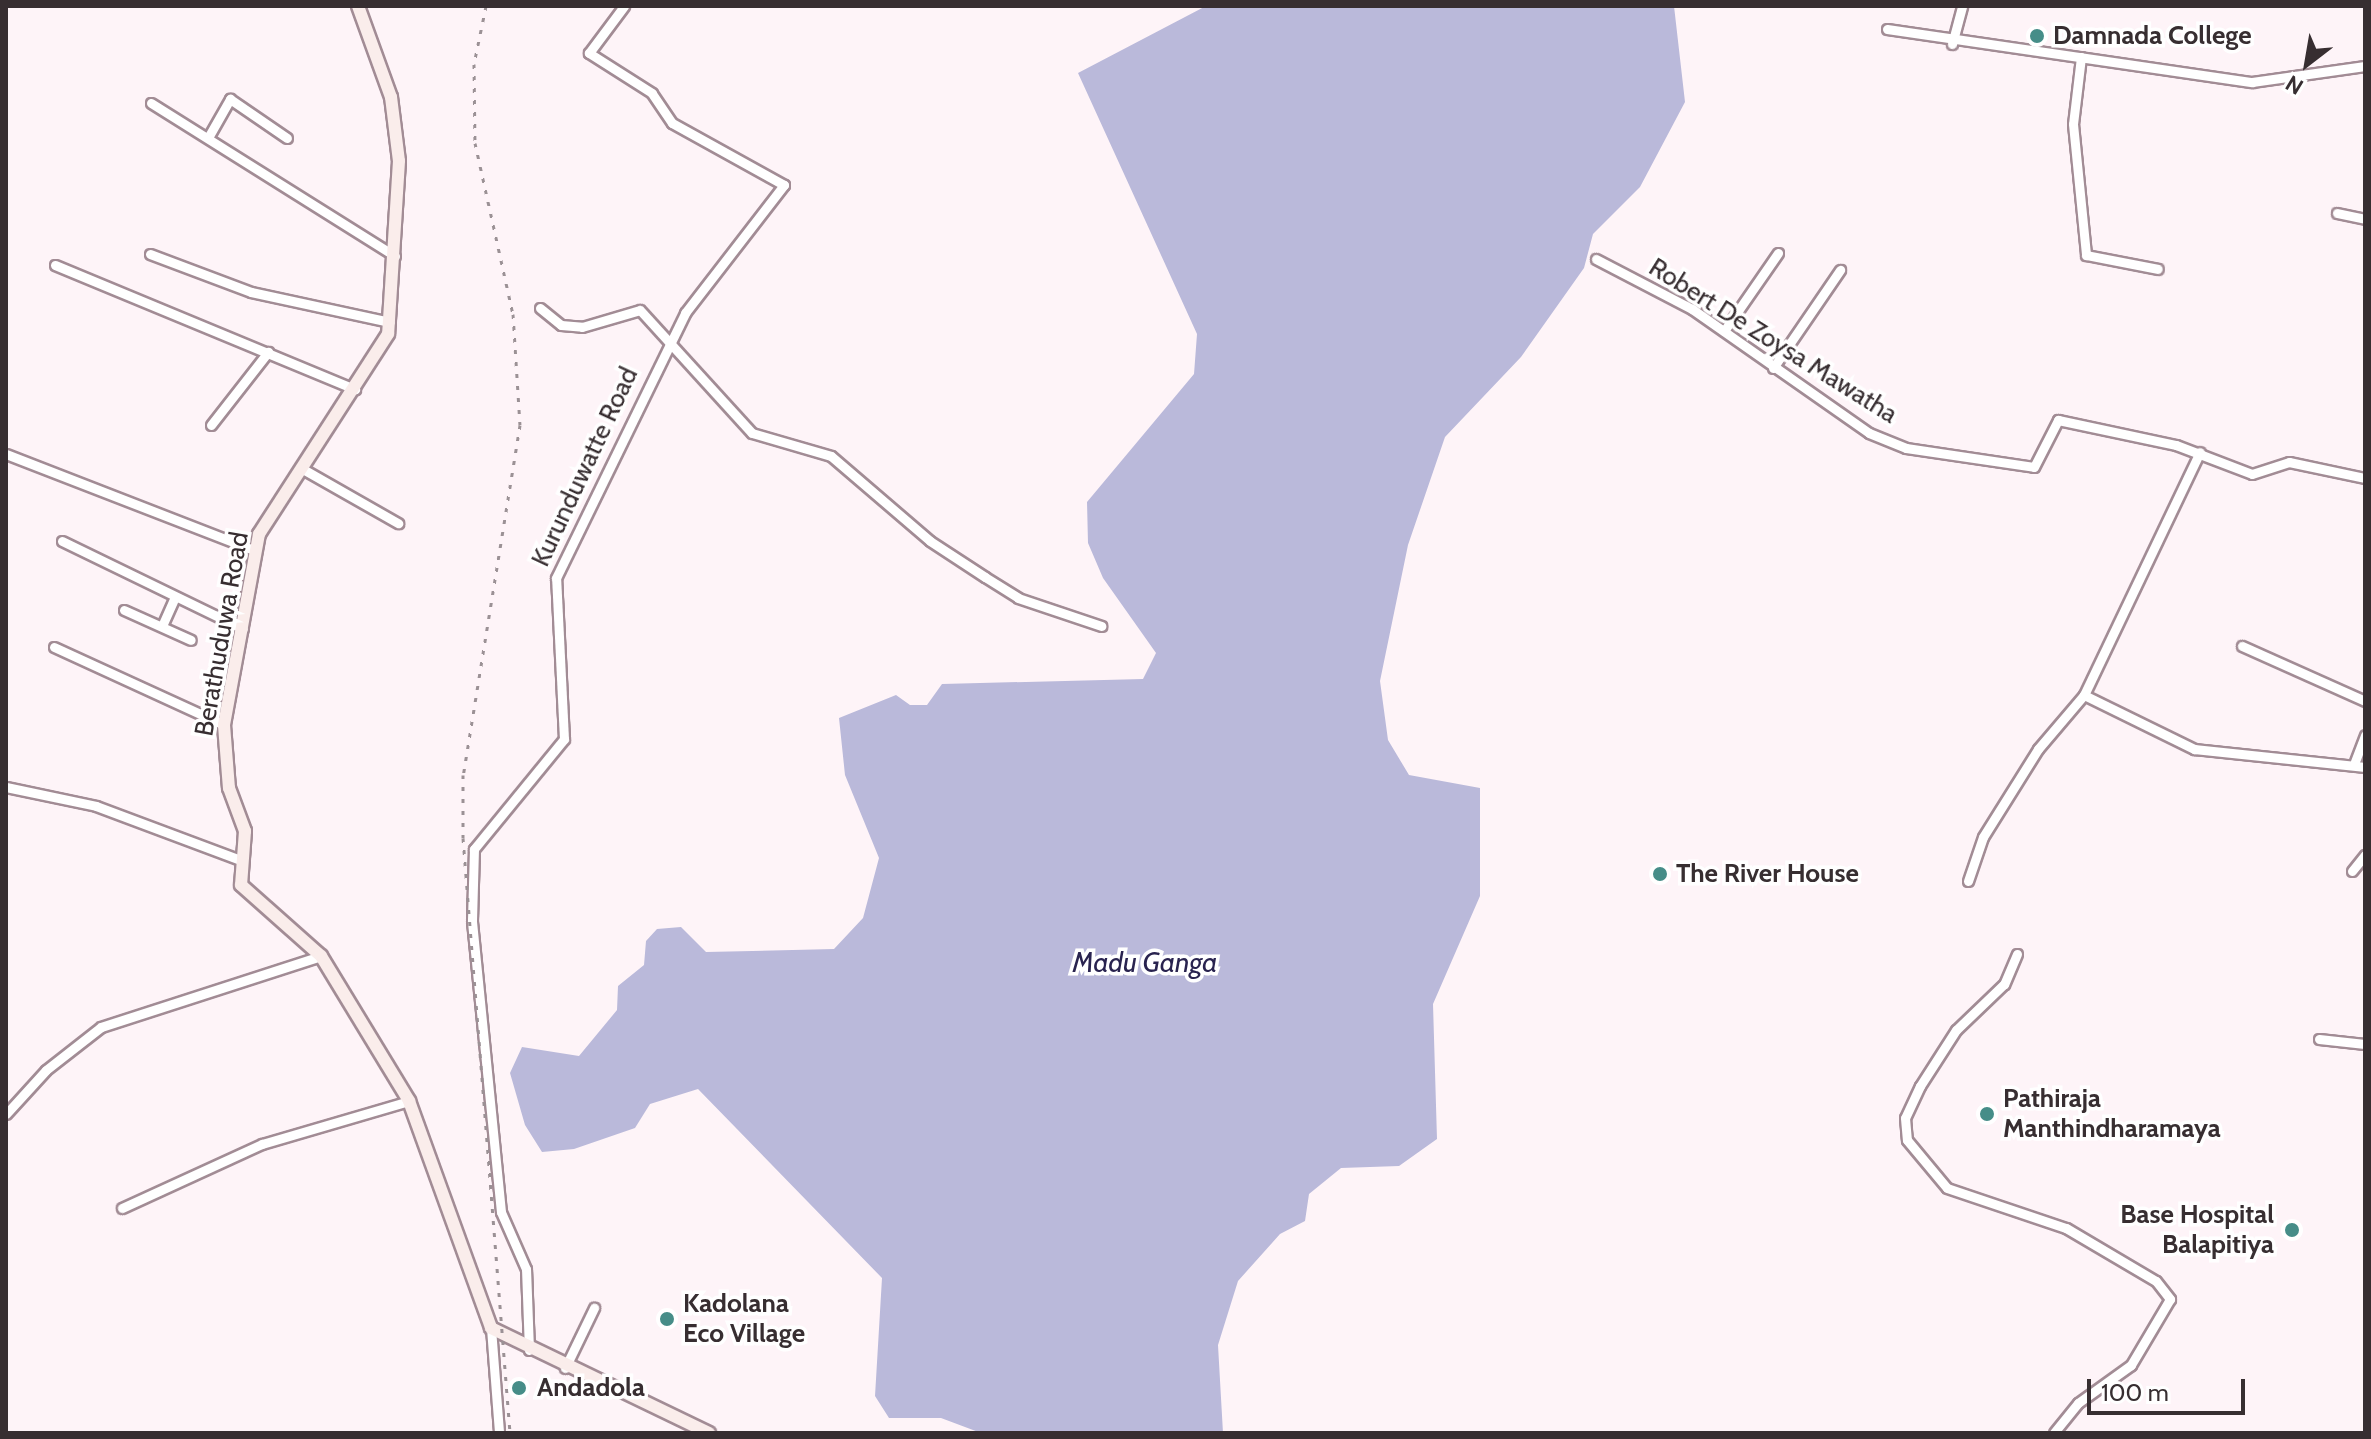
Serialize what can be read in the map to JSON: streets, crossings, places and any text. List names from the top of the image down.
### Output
{
  "streets": {
    "street": ["Robert De Zoysa Mawatha", "Kurunduwatte Road", "Berathuduwa Road"]
  },
  "water": ["Madu Ganga"],
  "places": [
    "Damnada College",
    "The River House",
    "Pathiraja Manthindharamaya",
    "Base Hospital Balapitiya",
    "Kadolana Eco Village",
    "Andadola"
  ],
  "scale_bar": "100 m",
  "north": "bottom left"
}
